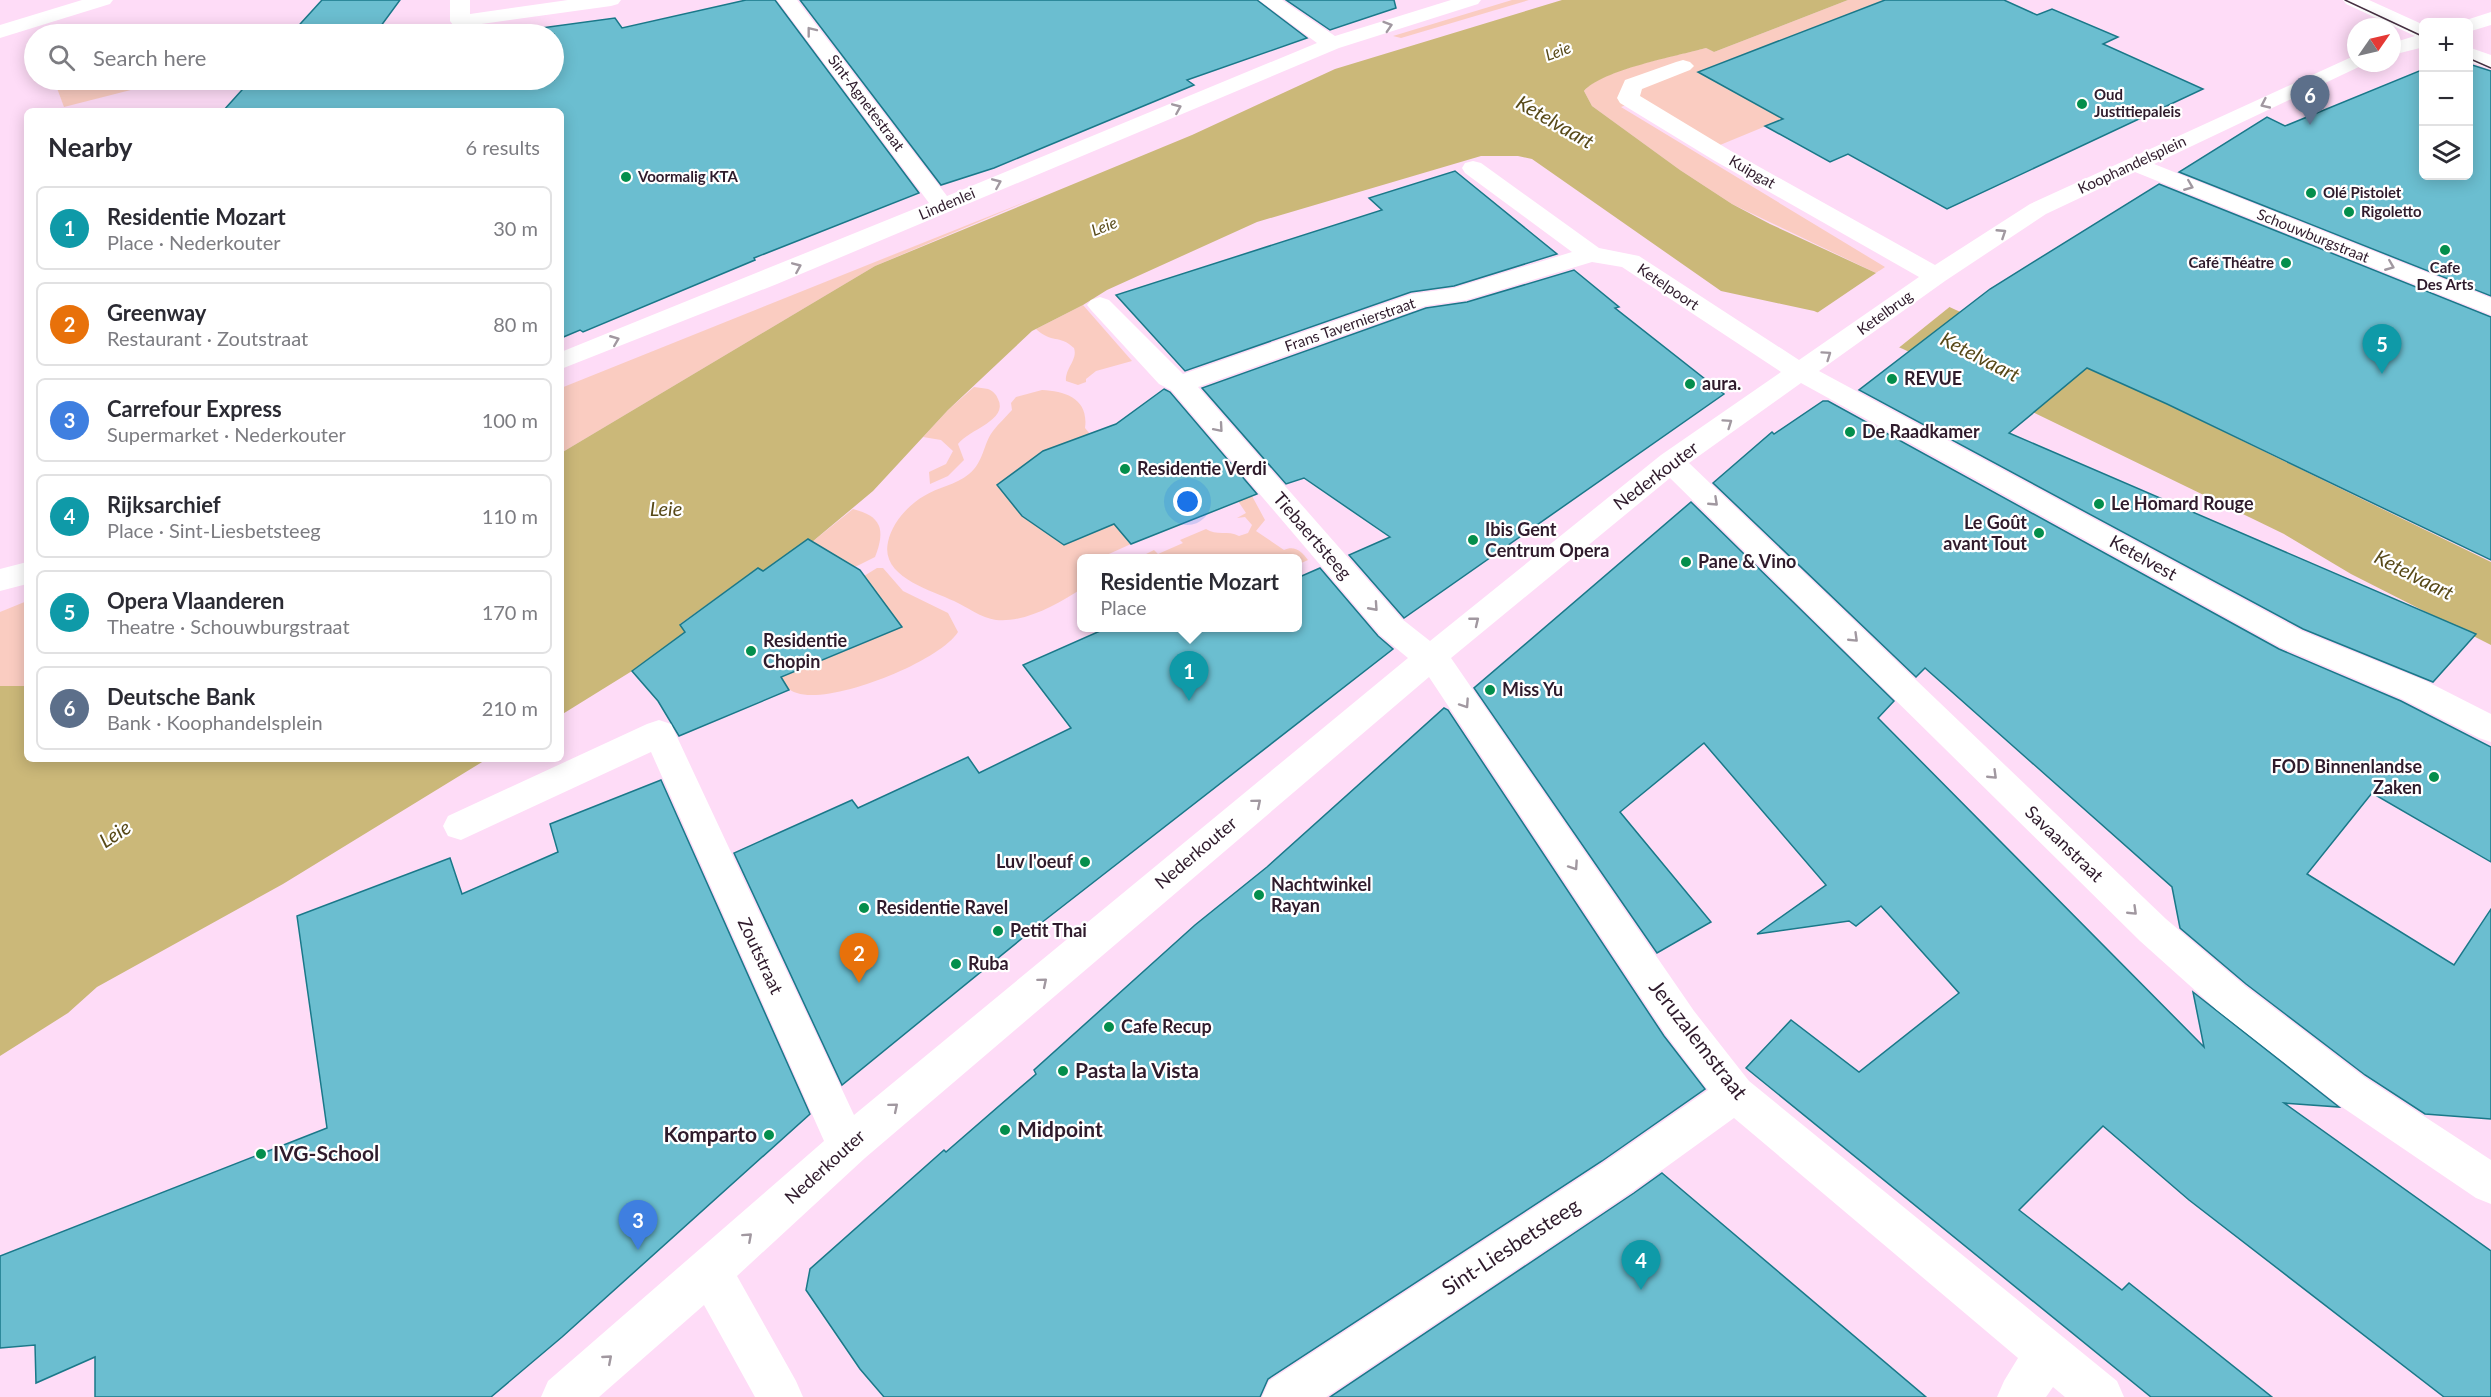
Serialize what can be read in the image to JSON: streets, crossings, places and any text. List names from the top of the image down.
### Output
{
  "streets": {
    "street": [
      "Sint-Agnetestraat",
      "Koophandelsplein",
      "Kuipgat",
      "Lindenlei",
      "Schouwburgstraat",
      "Ketelpoort",
      "Ketelbrug",
      "Frans Tavernierstraat",
      "Nederkouter",
      "Tiebaertsteeg",
      "Ketelvest",
      "Savaanstraat",
      "Zoutstraat",
      "Jeruzalemstraat",
      "Sint-Liesbetsteeg"
    ]
  },
  "crossings": [
    ["Sint-Agnetestraat", "Lindenlei"],
    ["Koophandelsplein", "Kuipgat"],
    ["Koophandelsplein", "Schouwburgstraat"],
    ["Koophandelsplein", "Ketelbrug"],
    ["Kuipgat", "Ketelbrug"],
    ["Ketelpoort", "Frans Tavernierstraat"],
    ["Ketelpoort", "Nederkouter"],
    ["Ketelpoort", "Ketelvest"],
    ["Ketelbrug", "Nederkouter"],
    ["Frans Tavernierstraat", "Tiebaertsteeg"],
    ["Nederkouter", "Tiebaertsteeg"],
    ["Nederkouter", "Ketelvest"],
    ["Nederkouter", "Savaanstraat"],
    ["Nederkouter", "Zoutstraat"],
    ["Nederkouter", "Jeruzalemstraat"],
    ["Tiebaertsteeg", "Jeruzalemstraat"],
    ["Jeruzalemstraat", "Sint-Liesbetsteeg"]
  ],
  "one_way": [
    "Sint-Agnetestraat",
    "Lindenlei",
    "Schouwburgstraat",
    "Nederkouter",
    "Tiebaertsteeg",
    "Savaanstraat",
    "Jeruzalemstraat"
  ],
  "water": ["Leie", "Ketelvaart"],
  "places": [
    "Oud Justitiepaleis",
    "Voormalig KTA",
    "Olé Pistolet",
    "Rigoletto",
    "Cafe Des Arts",
    "Café Théatre",
    "REVUE",
    "aura.",
    "De Raadkamer",
    "Residentie Verdi",
    "Le Homard Rouge",
    "Le Goût avant Tout",
    "Ibis Gent Centrum Opera",
    "Pane & Vino",
    "Residentie Chopin",
    "Miss Yu",
    "FOD Binnenlandse Zaken",
    "Luv l'oeuf",
    "Nachtwinkel Rayan",
    "Residentie Ravel",
    "Petit Thai",
    "Ruba",
    "Cafe Recup",
    "Pasta la Vista",
    "Midpoint",
    "Komparto",
    "IVG-School"
  ],
  "north": "top right",
  "page": {
    "map_buttons": ["+", "−"],
    "search": "Search here",
    "pins": [
      "6",
      "5",
      "1",
      "2",
      "3",
      "4"
    ],
    "heading": ["Nearby", "6 results"],
    "list": [
      {
        "mark": "1",
        "name": "Residentie Mozart",
        "note": "Place · Nederkouter",
        "value": "30 m"
      },
      {
        "mark": "2",
        "name": "Greenway",
        "note": "Restaurant · Zoutstraat",
        "value": "80 m"
      },
      {
        "mark": "3",
        "name": "Carrefour Express",
        "note": "Supermarket · Nederkouter",
        "value": "100 m"
      },
      {
        "mark": "4",
        "name": "Rijksarchief",
        "note": "Place · Sint-Liesbetsteeg",
        "value": "110 m"
      },
      {
        "mark": "5",
        "name": "Opera Vlaanderen",
        "note": "Theatre · Schouwburgstraat",
        "value": "170 m"
      },
      {
        "mark": "6",
        "name": "Deutsche Bank",
        "note": "Bank · Koophandelsplein",
        "value": "210 m"
      }
    ],
    "popup": ["Residentie Mozart", "Place"]
  }
}
